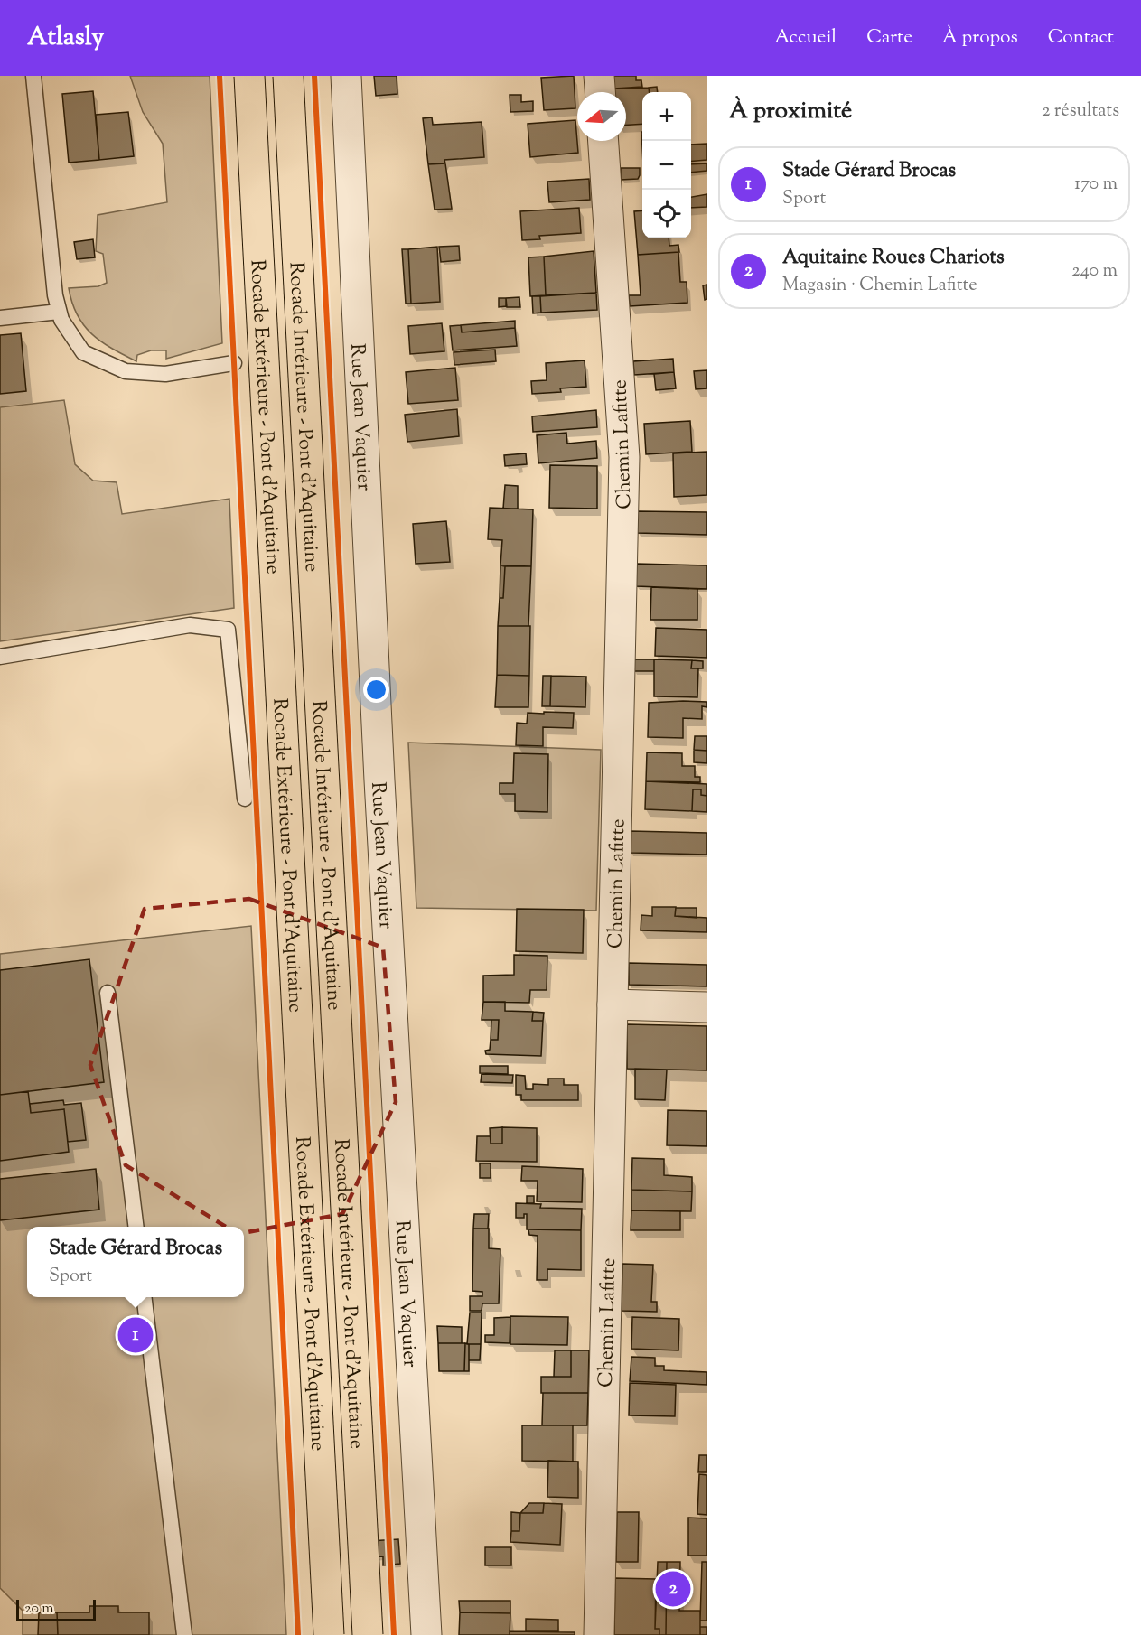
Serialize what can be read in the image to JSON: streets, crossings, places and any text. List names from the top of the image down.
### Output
{
  "streets": {
    "highway": ["Rocade Extérieure - Pont d'Aquitaine", "Rocade Intérieure - Pont d'Aquitaine"],
    "street": ["Rue Jean Vaquier", "Chemin Lafitte"]
  },
  "scale_bar": "20 m",
  "north": "left",
  "page": {
    "header": "Atlasly",
    "nav": [
      "Accueil",
      "Carte",
      "À propos",
      "Contact"
    ],
    "heading": ["À proximité", "2 résultats"],
    "map_buttons": ["+", "−"],
    "list": [
      {
        "mark": "1",
        "name": "Stade Gérard Brocas",
        "note": "Sport",
        "value": "170 m"
      },
      {
        "mark": "2",
        "name": "Aquitaine Roues Chariots",
        "note": "Magasin · Chemin Lafitte",
        "value": "240 m"
      }
    ],
    "popup": ["Stade Gérard Brocas", "Sport"],
    "pins": ["1", "2"],
    "scale": "20 m"
  }
}
